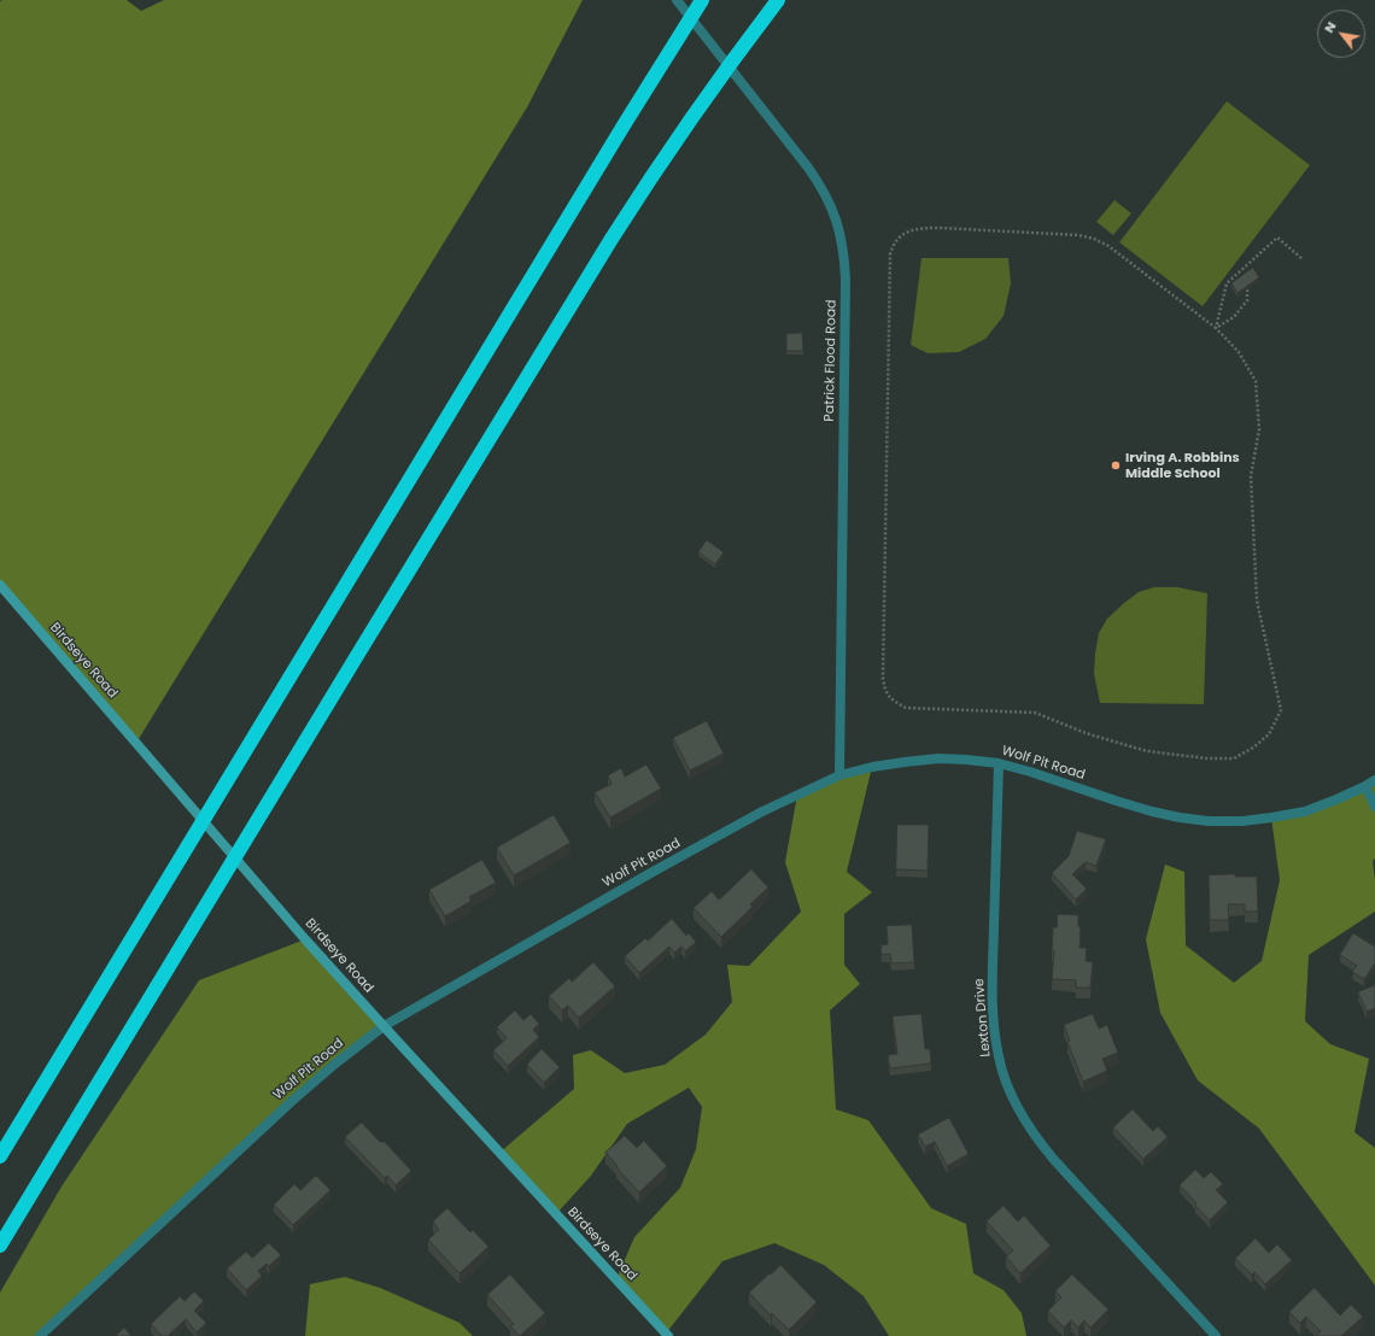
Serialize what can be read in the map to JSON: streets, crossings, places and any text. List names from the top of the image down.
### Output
{
  "streets": {
    "main road": ["Birdseye Road"],
    "street": ["Patrick Flood Road", "Wolf Pit Road", "Lexton Drive"]
  },
  "crossings": [
    ["Patrick Flood Road", "Wolf Pit Road"],
    ["Birdseye Road", "Wolf Pit Road"],
    ["Wolf Pit Road", "Lexton Drive"]
  ],
  "places": ["Irving A. Robbins Middle School"],
  "north": "top left"
}
